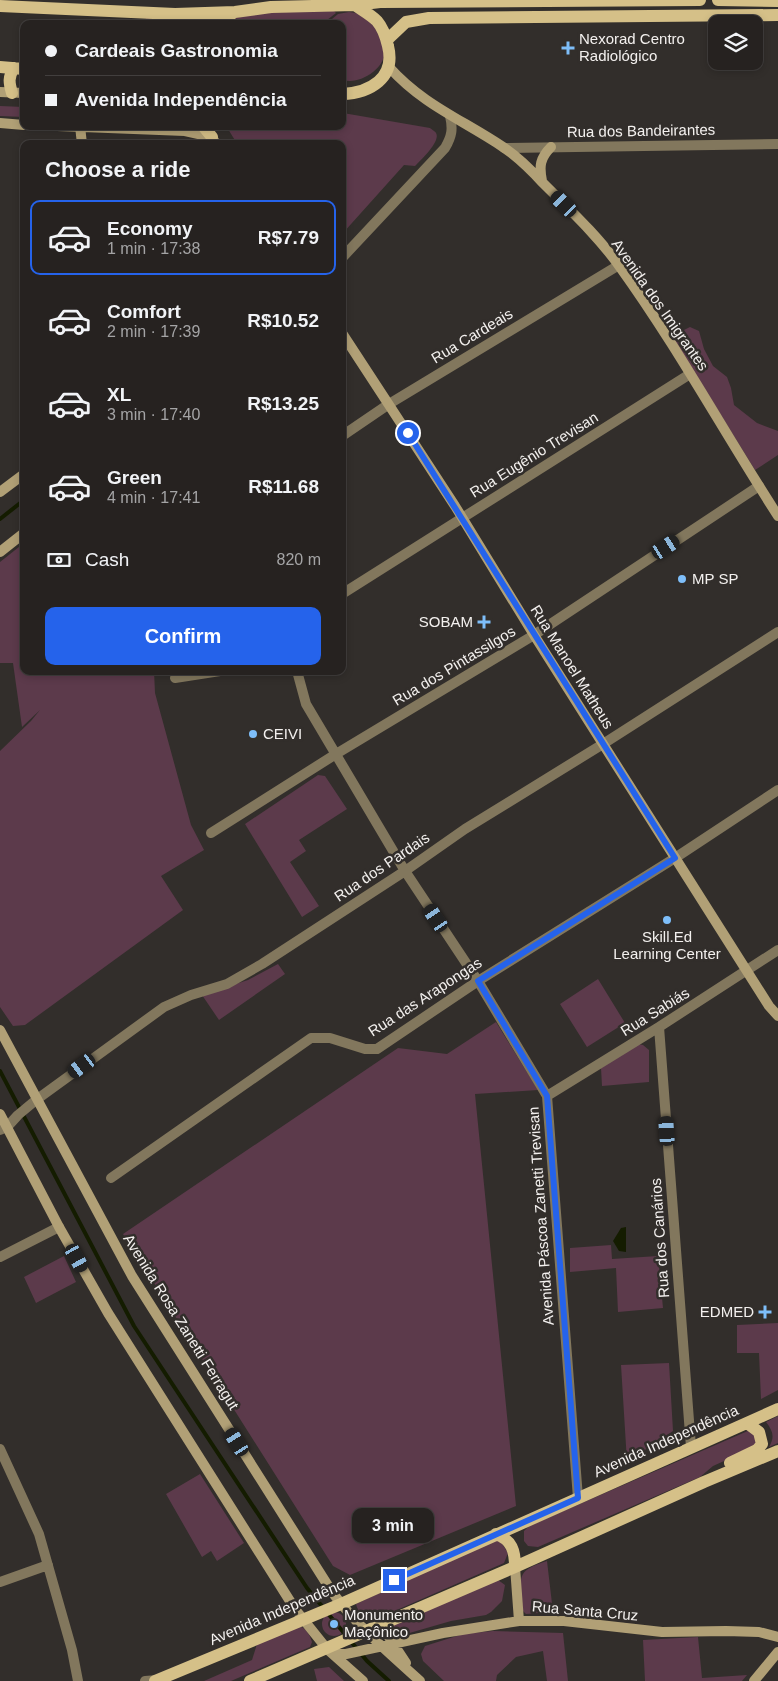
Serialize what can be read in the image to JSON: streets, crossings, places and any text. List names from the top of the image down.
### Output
{
  "streets": {
    "main road": [
      "Avenida dos Imigrantes",
      "Rua Manoel Matheus",
      "Avenida Rosa Zanetti Ferragut",
      "Avenida Independência",
      "Rua Santa Cruz"
    ],
    "street": [
      "Rua dos Bandeirantes",
      "Rua Cardeais",
      "Rua Eugênio Trevisan",
      "Rua dos Pintassilgos",
      "Rua dos Pardais",
      "Rua das Arapongas",
      "Rua Sabiás",
      "Avenida Páscoa Zanetti Trevisan",
      "Rua dos Canários"
    ]
  },
  "crossings": [
    ["Rua dos Bandeirantes", "Avenida dos Imigrantes"],
    ["Avenida dos Imigrantes", "Rua Cardeais"],
    ["Avenida dos Imigrantes", "Rua Eugênio Trevisan"],
    ["Avenida dos Imigrantes", "Rua dos Pintassilgos"],
    ["Rua Cardeais", "Rua Manoel Matheus"],
    ["Rua Eugênio Trevisan", "Rua Manoel Matheus"],
    ["Rua dos Pintassilgos", "Rua Manoel Matheus"],
    ["Rua dos Pintassilgos", "Avenida Páscoa Zanetti Trevisan"],
    ["Rua Manoel Matheus", "Rua dos Pardais"],
    ["Rua Manoel Matheus", "Rua das Arapongas"],
    ["Rua Manoel Matheus", "Rua Sabiás"],
    ["Rua dos Pardais", "Avenida Páscoa Zanetti Trevisan"],
    ["Rua dos Pardais", "Avenida Rosa Zanetti Ferragut"],
    ["Rua das Arapongas", "Avenida Páscoa Zanetti Trevisan"],
    ["Rua Sabiás", "Avenida Páscoa Zanetti Trevisan"],
    ["Rua Sabiás", "Rua dos Canários"],
    ["Avenida Páscoa Zanetti Trevisan", "Avenida Independência"],
    ["Rua dos Canários", "Avenida Independência"],
    ["Avenida Rosa Zanetti Ferragut", "Avenida Independência"],
    ["Avenida Rosa Zanetti Ferragut", "Rua Santa Cruz"]
  ],
  "places": {
    "health": ["Nexorad Centro Radiológico", "SOBAM", "EDMED"],
    "other": [
      "MP SP",
      "CEIVI",
      "Skill.Ed Learning Center",
      "Monumento Maçônico"
    ]
  },
  "page": {
    "banner": ["Cardeais Gastronomia", "Avenida Independência"],
    "heading": "Choose a ride",
    "list": [
      {
        "name": "Economy",
        "note": "1 min · 17:38",
        "value": "R$7.79"
      },
      {
        "name": "Comfort",
        "note": "2 min · 17:39",
        "value": "R$10.52"
      },
      {
        "name": "XL",
        "note": "3 min · 17:40",
        "value": "R$13.25"
      },
      {
        "name": "Green",
        "note": "4 min · 17:41",
        "value": "R$11.68"
      }
    ],
    "pay": ["Cash", "820 m"],
    "buttons": "Confirm",
    "bubble": "3 min"
  }
}
